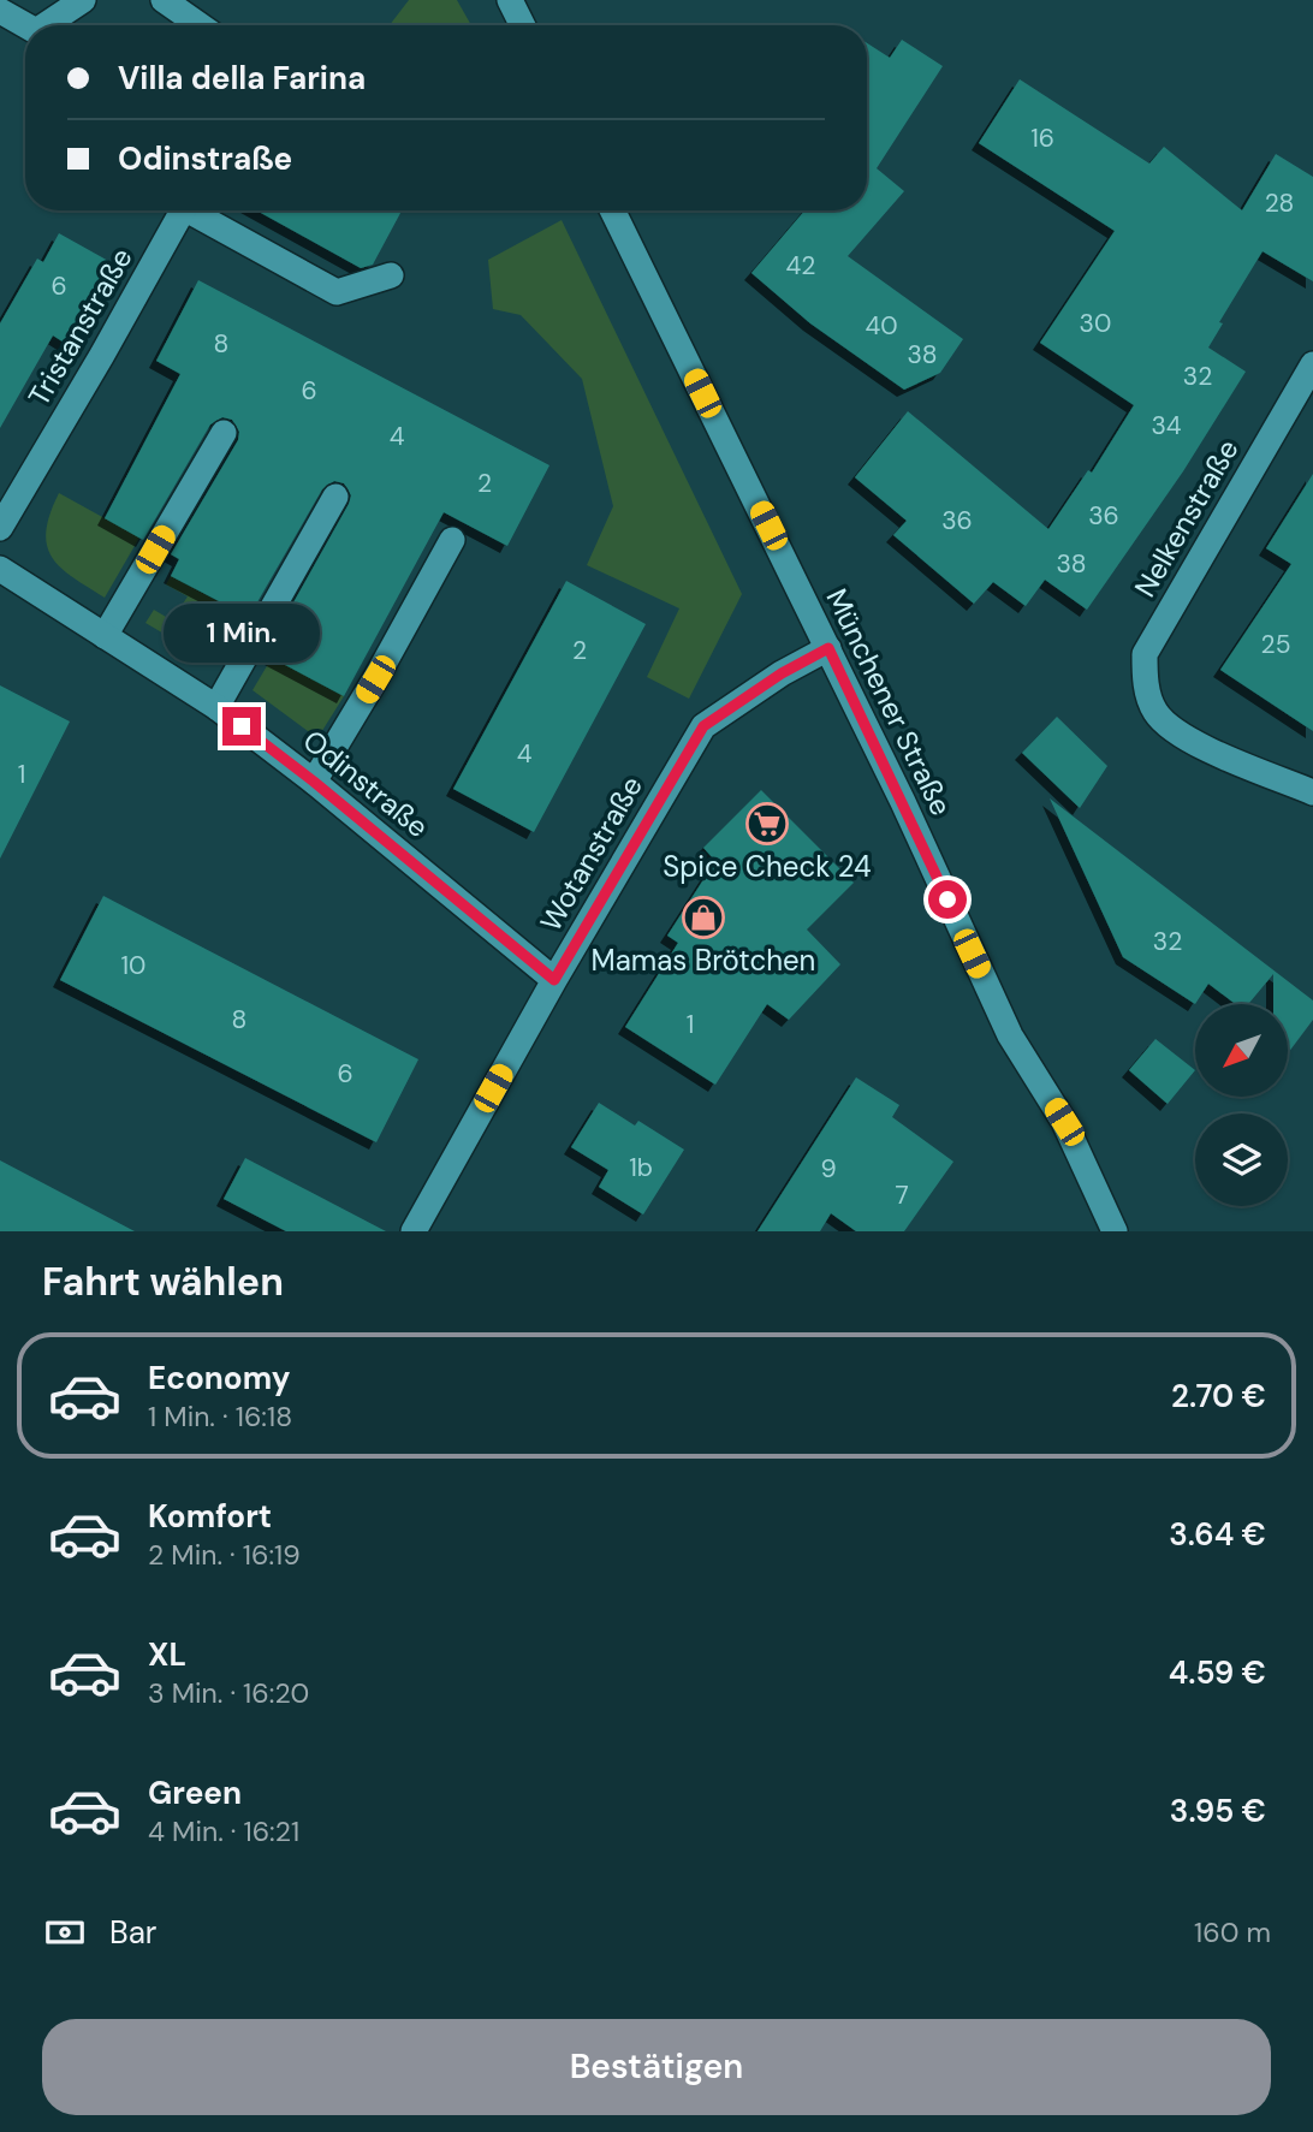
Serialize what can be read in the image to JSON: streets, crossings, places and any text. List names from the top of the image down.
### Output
{
  "streets": {
    "street": [
      "Tristanstraße",
      "Nelkenstraße",
      "Münchener Straße",
      "Odinstraße",
      "Wotanstraße"
    ]
  },
  "crossings": [
    ["Münchener Straße", "Wotanstraße"],
    ["Odinstraße", "Wotanstraße"]
  ],
  "places": {
    "supermarket": ["Spice Check 24"],
    "shop": ["Mamas Brötchen"]
  },
  "house_numbers": [
    "16",
    "28",
    "42",
    "6",
    "30",
    "40",
    "8",
    "38",
    "32",
    "6",
    "34",
    "4",
    "2",
    "36",
    "36",
    "38",
    "25",
    "2",
    "4",
    "1",
    "32",
    "10",
    "8",
    "1",
    "6",
    "1b",
    "9",
    "7"
  ],
  "north": "bottom left",
  "page": {
    "banner": ["Villa della Farina", "Odinstraße"],
    "bubble": "1 Min.",
    "heading": "Fahrt wählen",
    "list": [
      {
        "name": "Economy",
        "note": "1 Min. · 16:18",
        "value": "2.70 €"
      },
      {
        "name": "Komfort",
        "note": "2 Min. · 16:19",
        "value": "3.64 €"
      },
      {
        "name": "XL",
        "note": "3 Min. · 16:20",
        "value": "4.59 €"
      },
      {
        "name": "Green",
        "note": "4 Min. · 16:21",
        "value": "3.95 €"
      }
    ],
    "pay": ["Bar", "160 m"],
    "buttons": "Bestätigen"
  }
}
